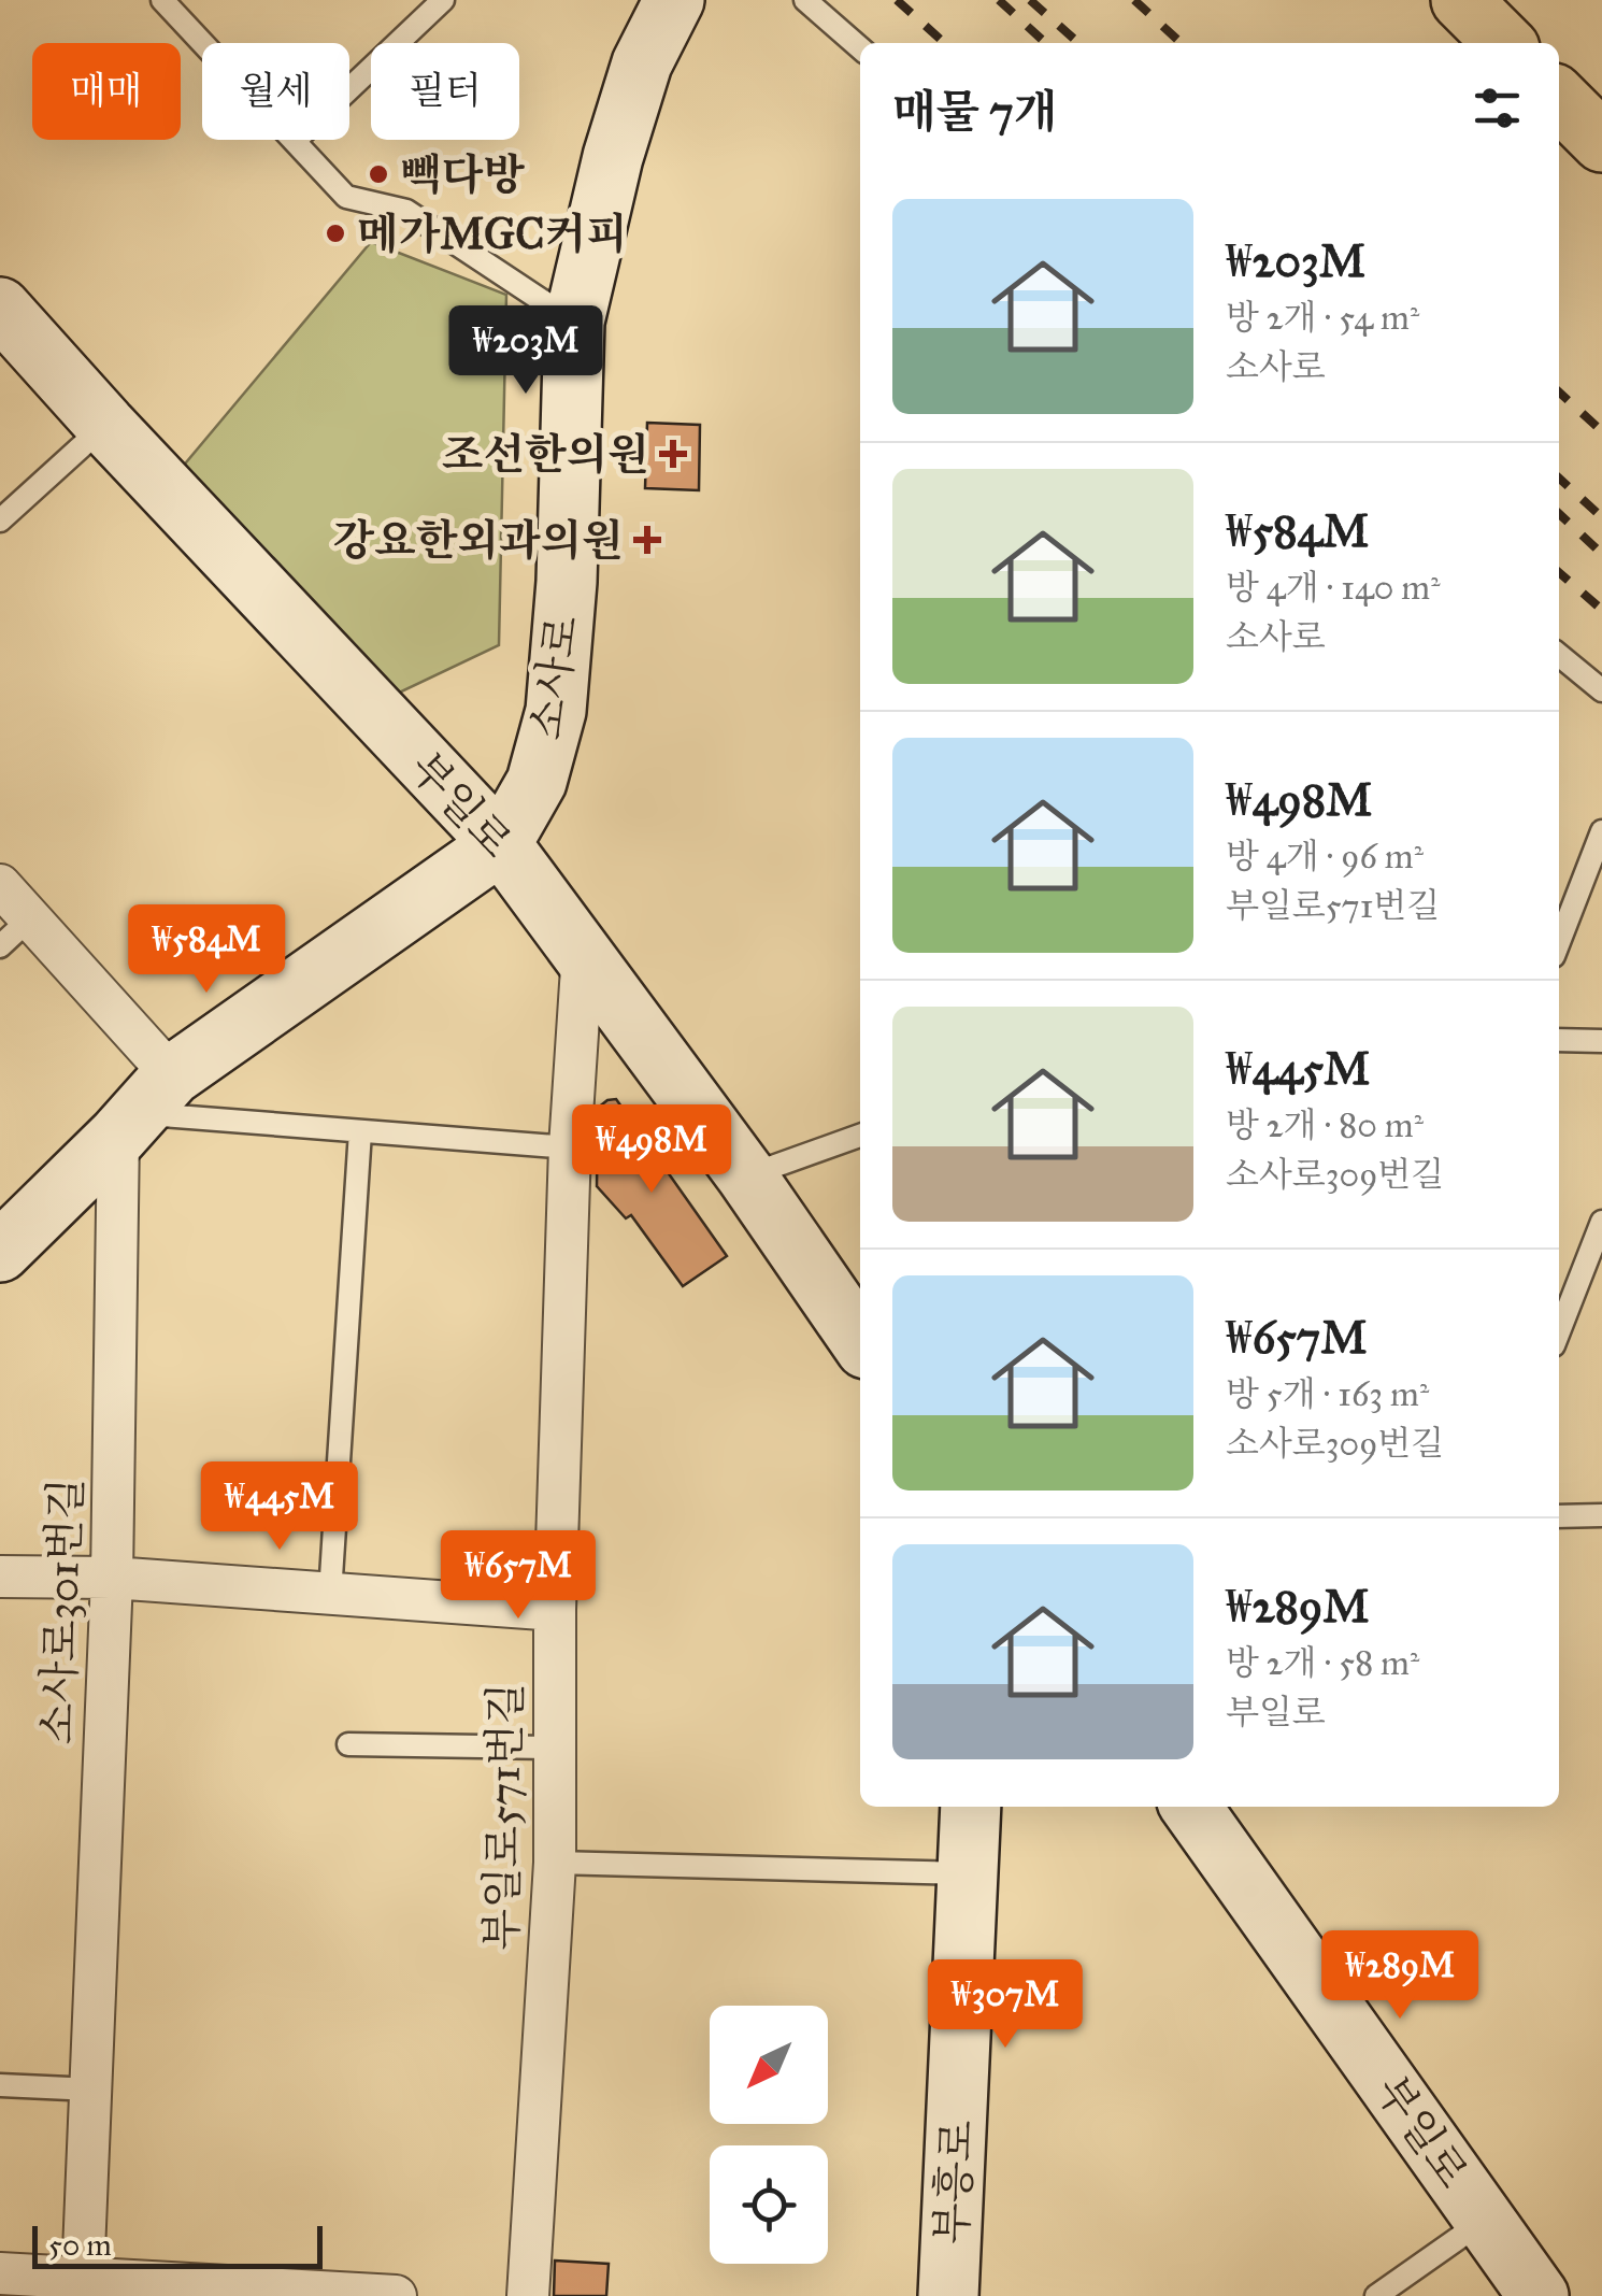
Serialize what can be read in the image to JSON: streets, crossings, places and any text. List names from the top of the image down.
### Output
{
  "streets": {
    "street": [
      "소사로",
      "부일로",
      "소사로301번길",
      "부일로571번길",
      "부흥로"
    ]
  },
  "crossings": [
    ["소사로", "부일로"],
    ["소사로", "소사로301번길"],
    ["부일로", "부일로571번길"]
  ],
  "places": {
    "other": ["빽다방", "메가MGC커피"],
    "health": ["조선한의원", "강요한외과의원"]
  },
  "scale_bar": "50 m",
  "north": "bottom left",
  "page": {
    "chip": ["매매", "월세", "필터"],
    "heading": "매물 7개",
    "list": [
      {
        "name": "₩203M",
        "note": "방 2개 · 54 m² · 소사로"
      },
      {
        "name": "₩584M",
        "note": "방 4개 · 140 m² · 소사로"
      },
      {
        "name": "₩498M",
        "note": "방 4개 · 96 m² · 부일로571번길"
      },
      {
        "name": "₩445M",
        "note": "방 2개 · 80 m² · 소사로309번길"
      },
      {
        "name": "₩657M",
        "note": "방 5개 · 163 m² · 소사로309번길"
      },
      {
        "name": "₩289M",
        "note": "방 2개 · 58 m² · 부일로"
      }
    ],
    "price": [
      "₩203M",
      "₩584M",
      "₩498M",
      "₩445M",
      "₩657M",
      "₩289M",
      "₩307M"
    ],
    "scale": "50 m"
  }
}
